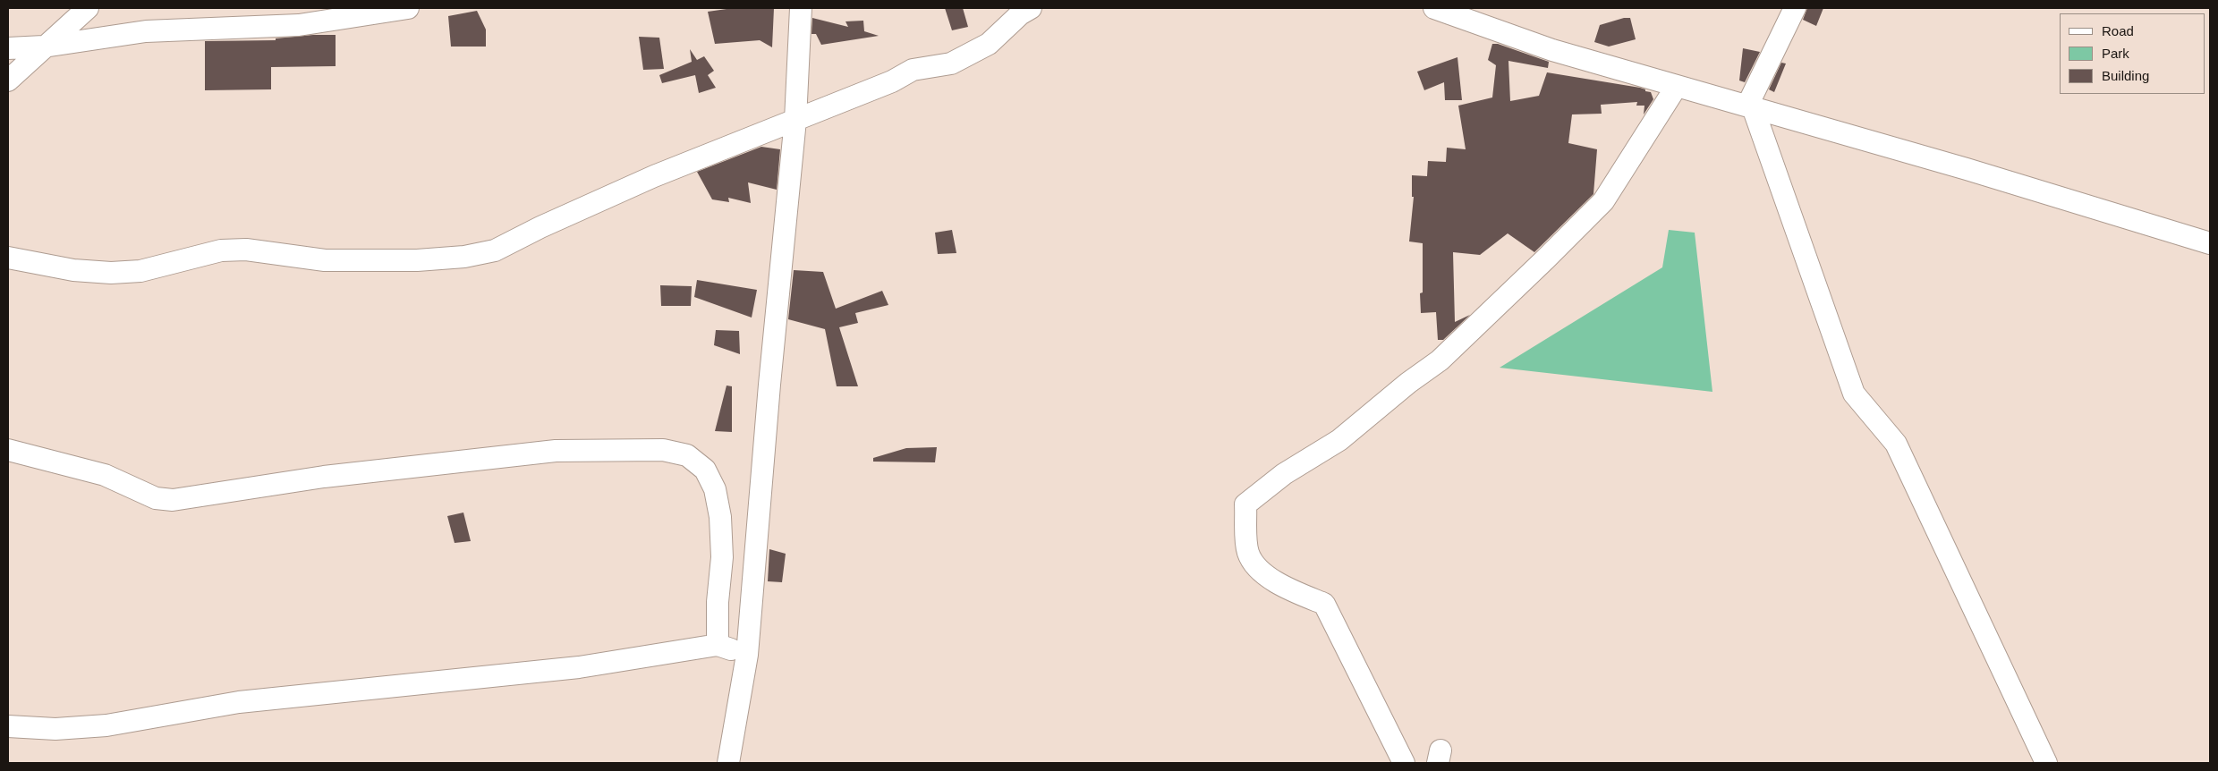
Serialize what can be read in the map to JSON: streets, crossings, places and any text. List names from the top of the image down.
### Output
{
  "legend": ["Road", "Park", "Building"]
}
